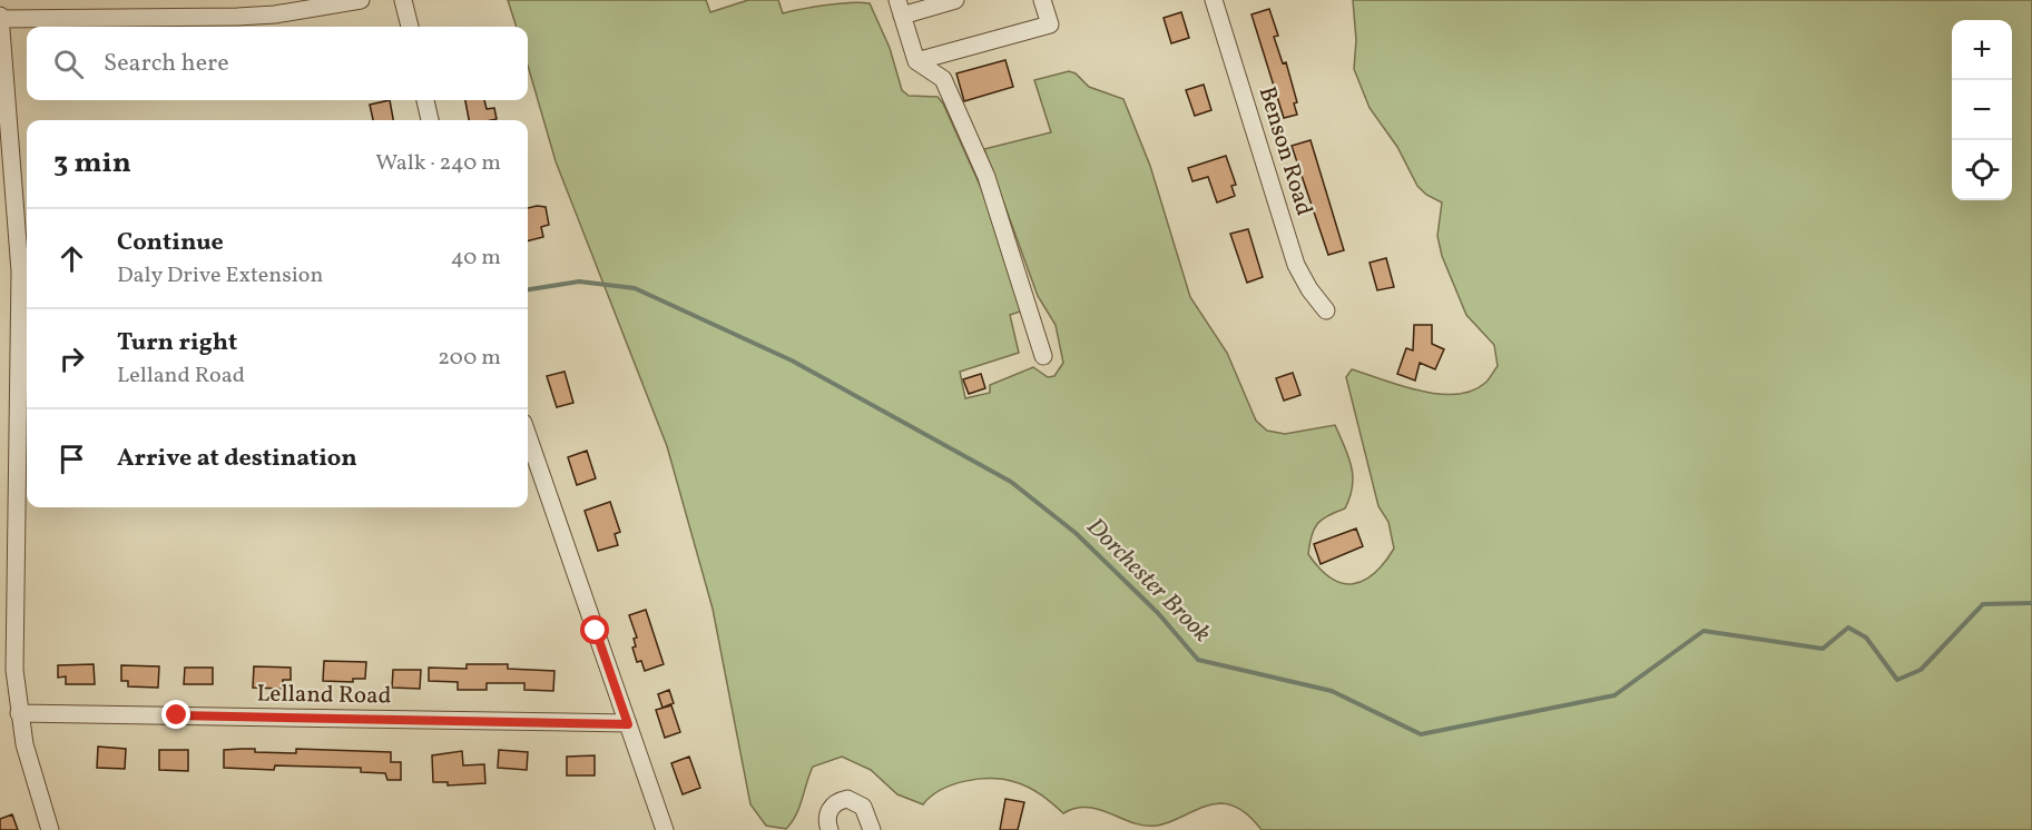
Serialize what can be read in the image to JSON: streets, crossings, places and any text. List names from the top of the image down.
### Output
{
  "streets": {
    "street": ["Benson Road", "Lelland Road"]
  },
  "water": ["Dorchester Brook"],
  "page": {
    "map_buttons": ["+", "−"],
    "search": "Search here",
    "heading": ["3 min", "Walk · 240 m"],
    "list": [
      ["Continue", "Daly Drive Extension", "40 m"],
      ["Turn right", "Lelland Road", "200 m"],
      "Arrive at destination"
    ]
  }
}
